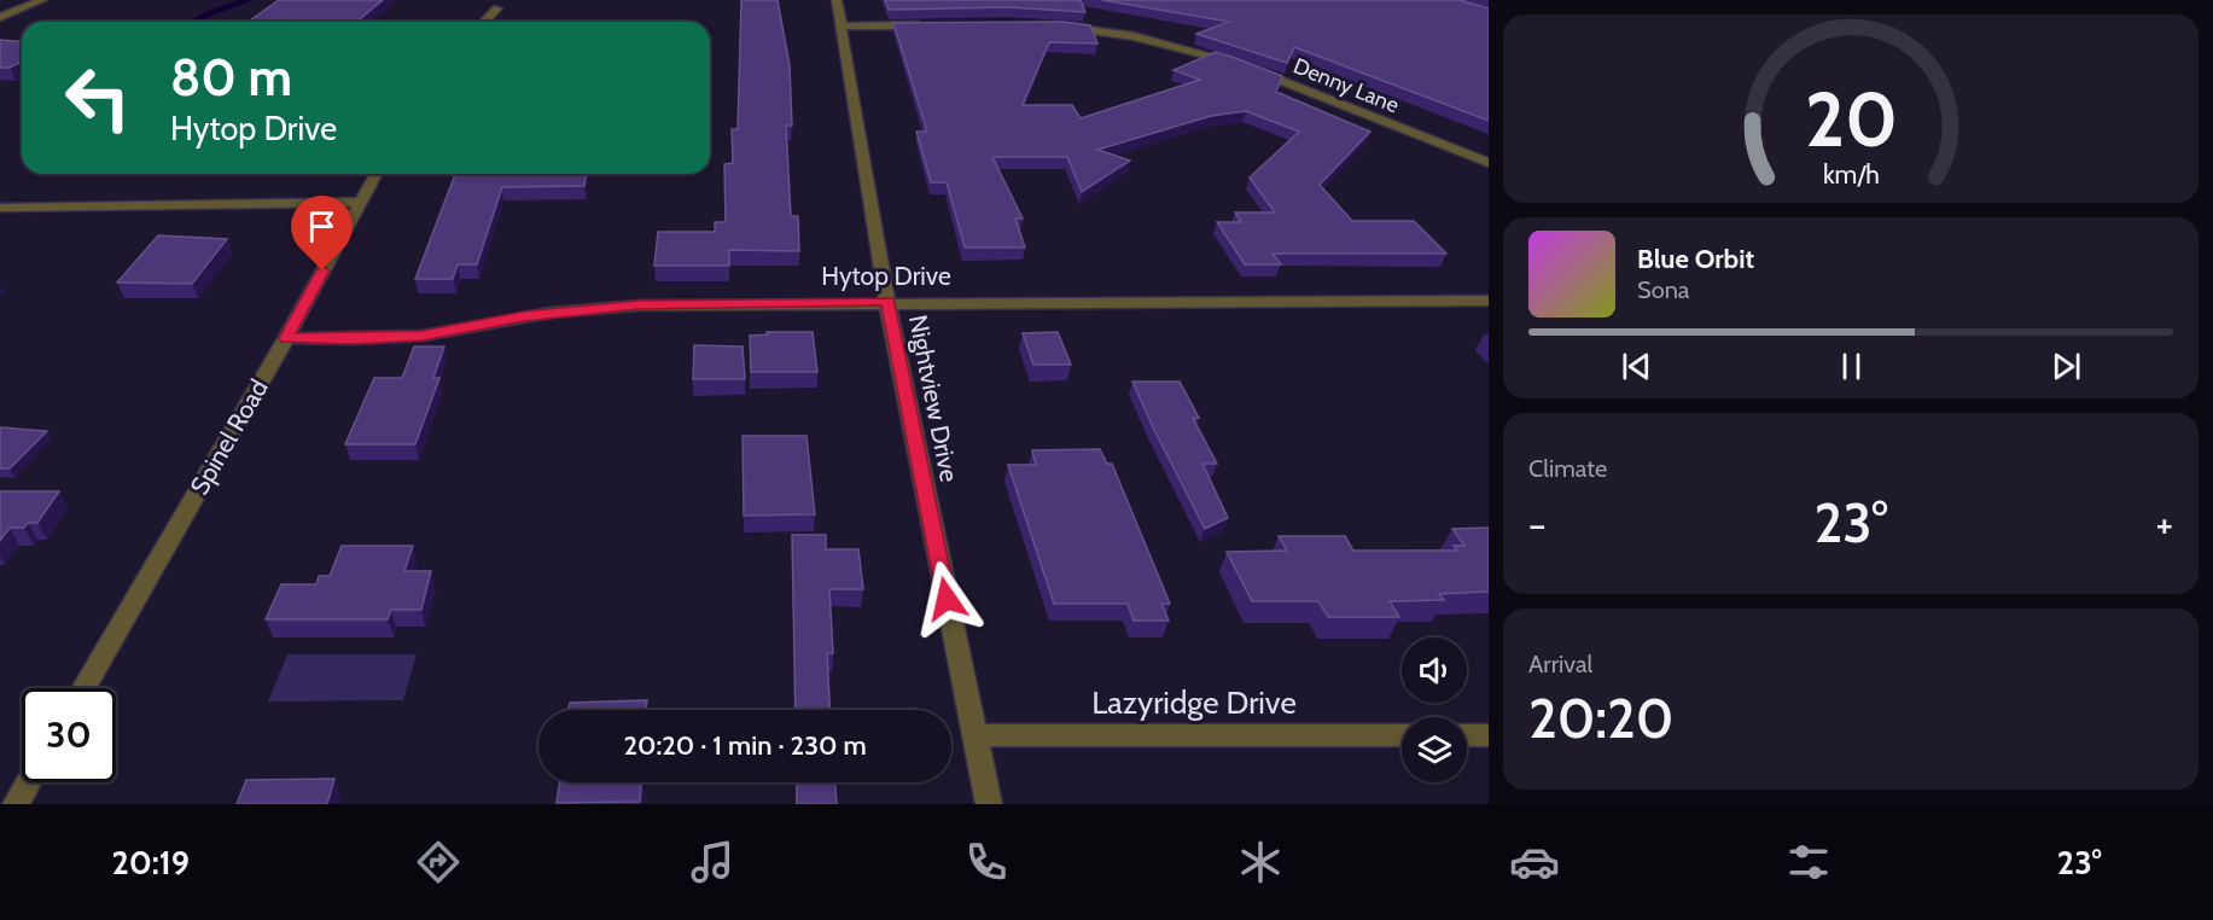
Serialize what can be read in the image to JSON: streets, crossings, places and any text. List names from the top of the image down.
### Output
{
  "streets": {
    "street": [
      "Denny Lane",
      "Hytop Drive",
      "Nightview Drive",
      "Spinel Road",
      "Lazyridge Drive"
    ]
  },
  "crossings": [
    ["Hytop Drive", "Nightview Drive"],
    ["Hytop Drive", "Spinel Road"],
    ["Nightview Drive", "Lazyridge Drive"]
  ],
  "page": {
    "turn": ["80 m", "Hytop Drive"],
    "song": ["Blue Orbit", "Sona"],
    "tile": [
      "Climate",
      ["Arrival", "20:20"]
    ],
    "heat": ["−", "23°", "+"],
    "limit": "30",
    "trip": "20:20 · 1 min · 230 m",
    "tabs": ["20:19", "23°"],
    "gauge": ["20", "km/h"]
  }
}
